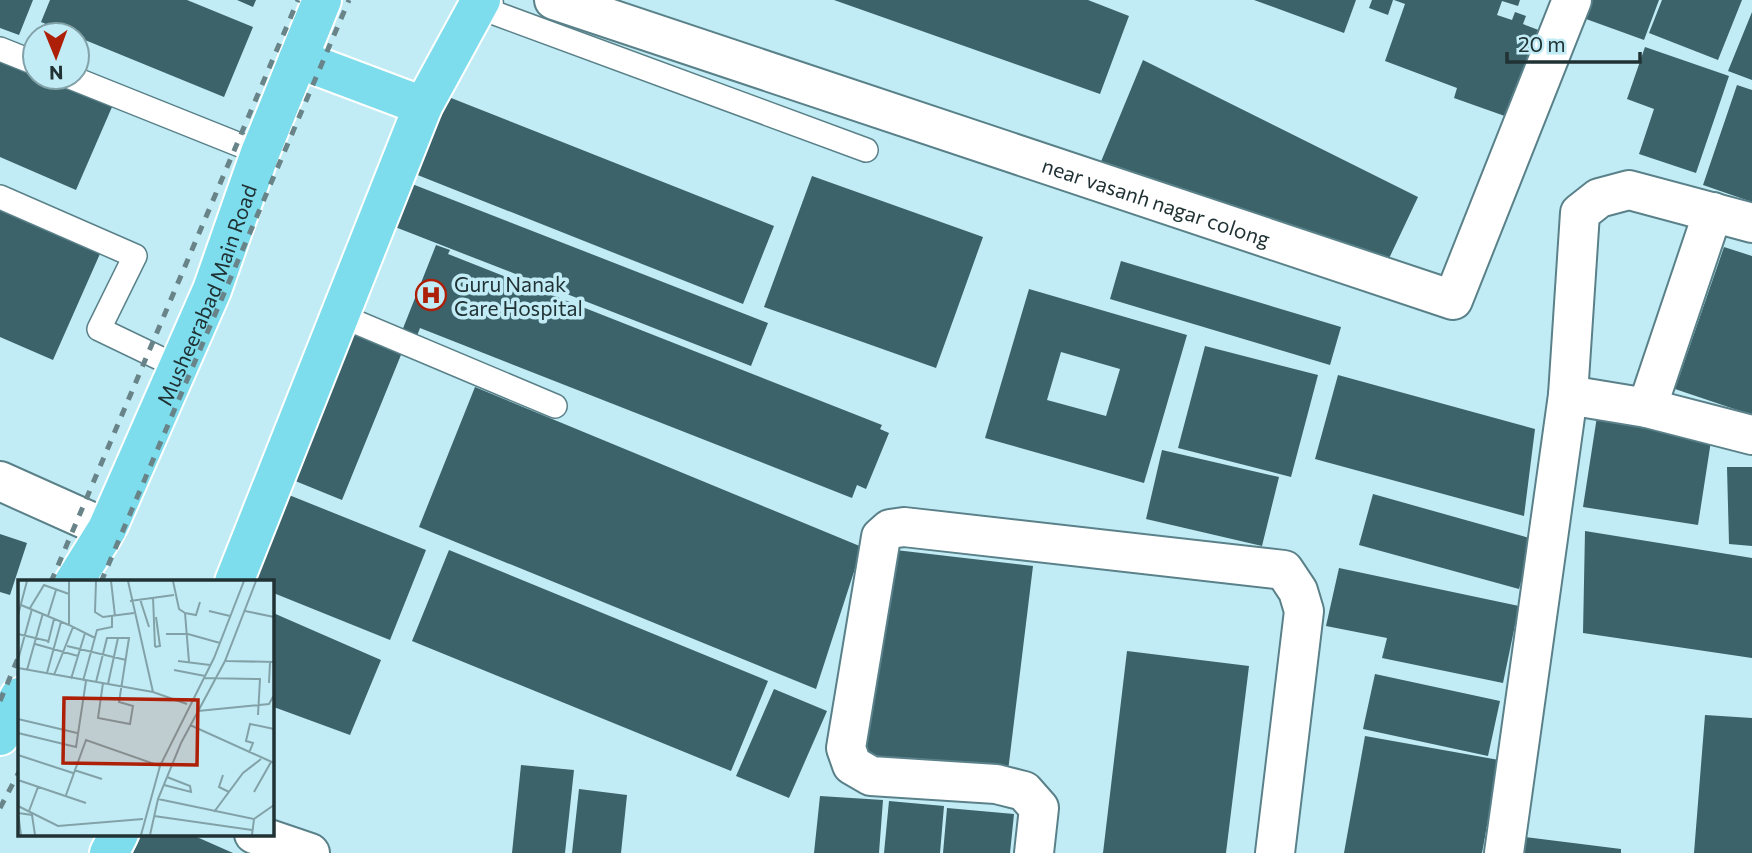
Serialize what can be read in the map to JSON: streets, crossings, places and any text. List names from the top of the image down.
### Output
{
  "streets": {
    "main road": ["Musheerabad Main Road"],
    "street": ["near vasanh nagar colong"]
  },
  "places": {
    "hospital": ["Guru Nanak Care Hospital"]
  },
  "scale_bar": "20 m",
  "north": "bottom"
}
